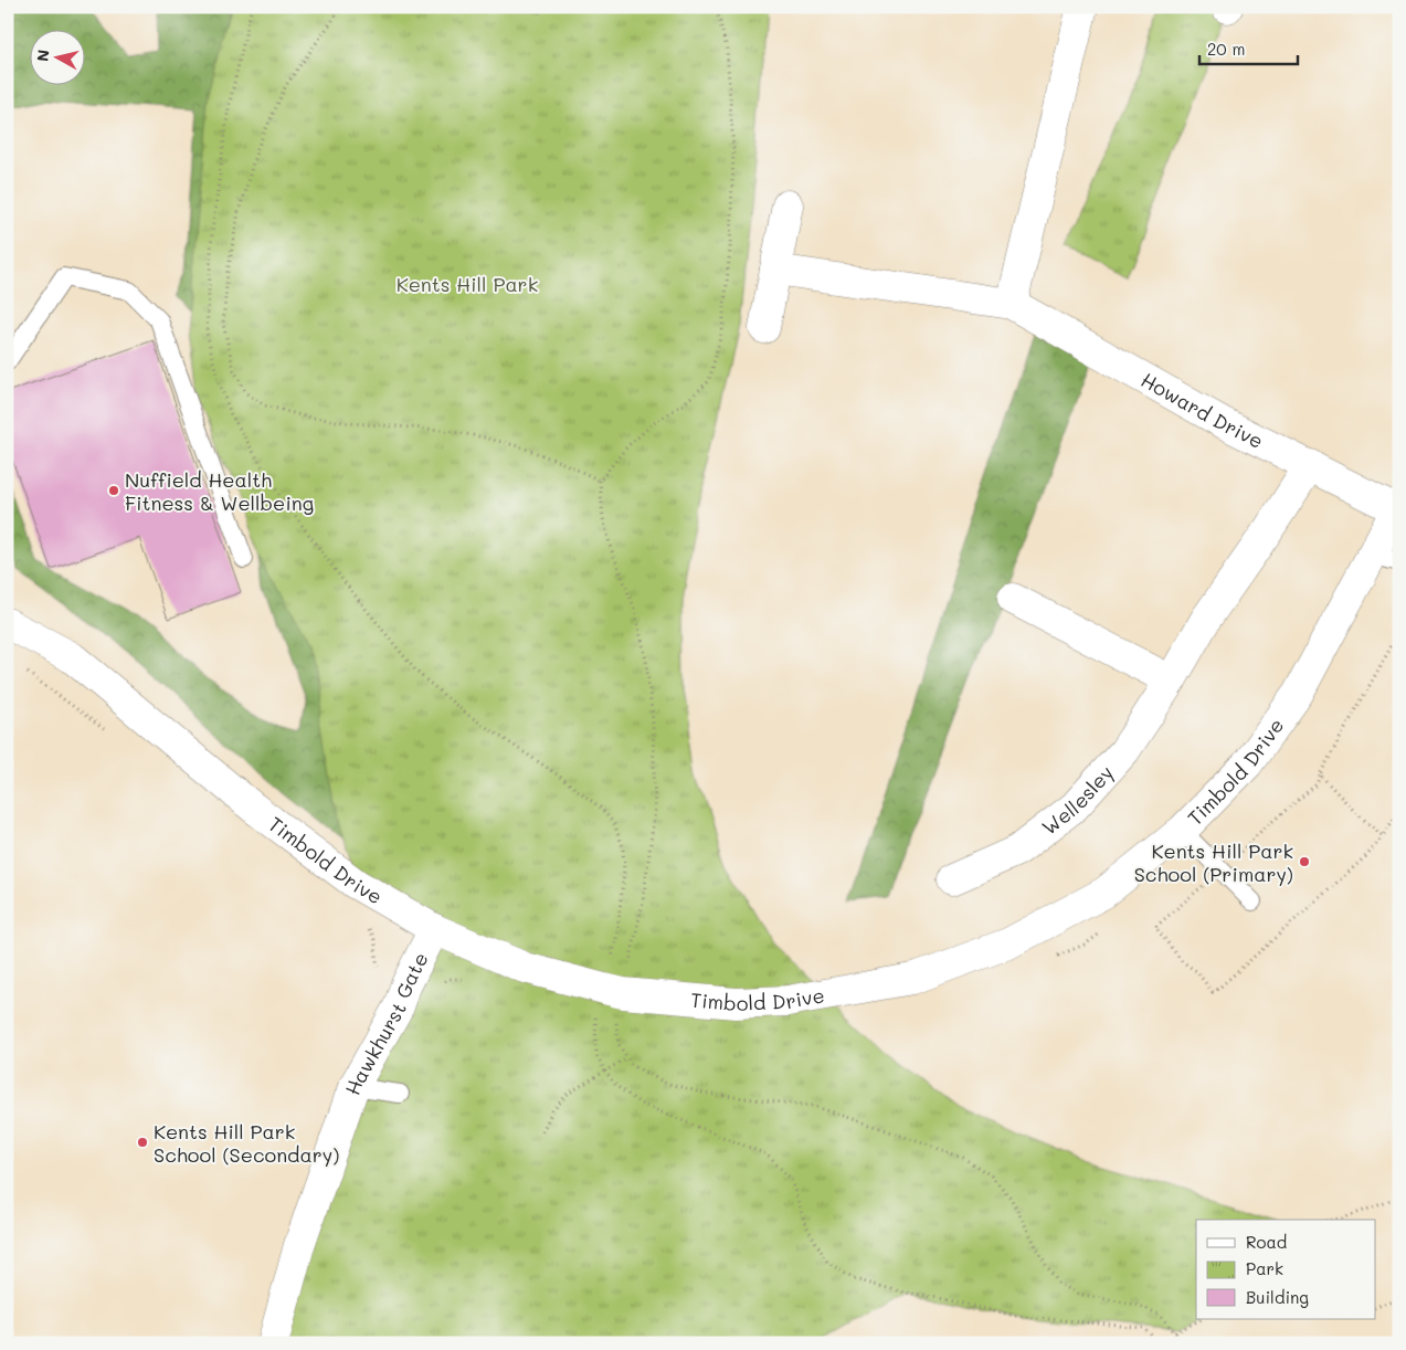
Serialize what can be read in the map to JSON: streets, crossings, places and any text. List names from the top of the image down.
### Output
{
  "streets": {
    "street": [
      "Howard Drive",
      "Timbold Drive",
      "Wellesley",
      "Hawkhurst Gate"
    ]
  },
  "crossings": [
    ["Howard Drive", "Timbold Drive"],
    ["Howard Drive", "Wellesley"],
    ["Timbold Drive", "Hawkhurst Gate"]
  ],
  "parks": ["Kents Hill Park"],
  "places": ["Nuffield Health Fitness & Wellbeing", "Kents Hill Park School (Primary)", "Kents Hill Park School (Secondary)"],
  "legend": ["Road", "Park", "Building"],
  "scale_bar": "20 m",
  "north": "left"
}
